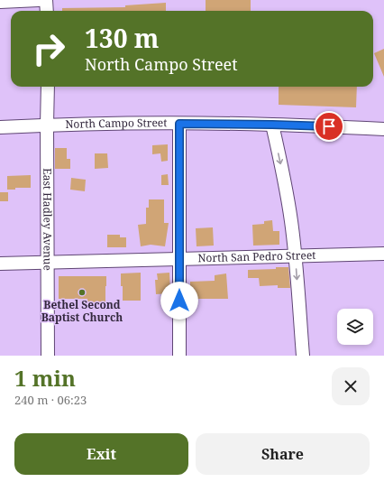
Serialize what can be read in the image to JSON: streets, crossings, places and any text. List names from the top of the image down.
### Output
{
  "streets": {
    "street": ["North Campo Street", "East Hadley Avenue", "North San Pedro Street"]
  },
  "crossings": [
    ["North Campo Street", "East Hadley Avenue"],
    ["East Hadley Avenue", "North San Pedro Street"]
  ],
  "places": ["Bethel Second Baptist Church"],
  "page": {
    "turn": ["130 m", "North Campo Street"],
    "heading": ["1 min", "240 m · 06:23"],
    "buttons": ["Exit", "Share"]
  }
}
